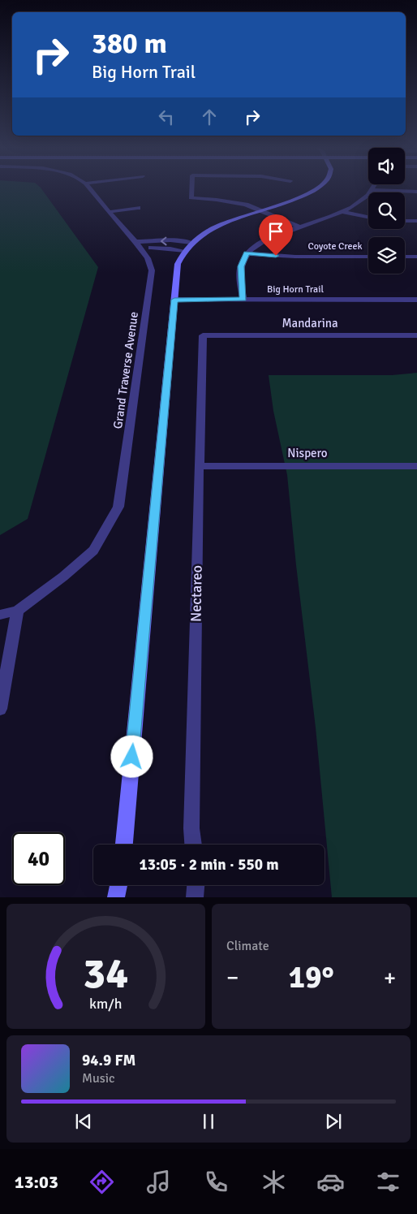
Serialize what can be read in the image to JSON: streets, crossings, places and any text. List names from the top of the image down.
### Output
{
  "streets": {
    "street": [
      "Coyote Creek",
      "Big Horn Trail",
      "Mandarina",
      "Grand Traverse Avenue",
      "Nispero",
      "Nectareo"
    ]
  },
  "crossings": [
    ["Mandarina", "Nectareo"],
    ["Nispero", "Nectareo"]
  ],
  "page": {
    "turn": ["380 m", "Big Horn Trail"],
    "limit": "40",
    "trip": "13:05 · 2 min · 550 m",
    "tile": "Climate",
    "heat": ["−", "19°", "+"],
    "song": ["94.9 FM", "Music"],
    "tabs": "13:03",
    "gauge": ["34", "km/h"]
  }
}
